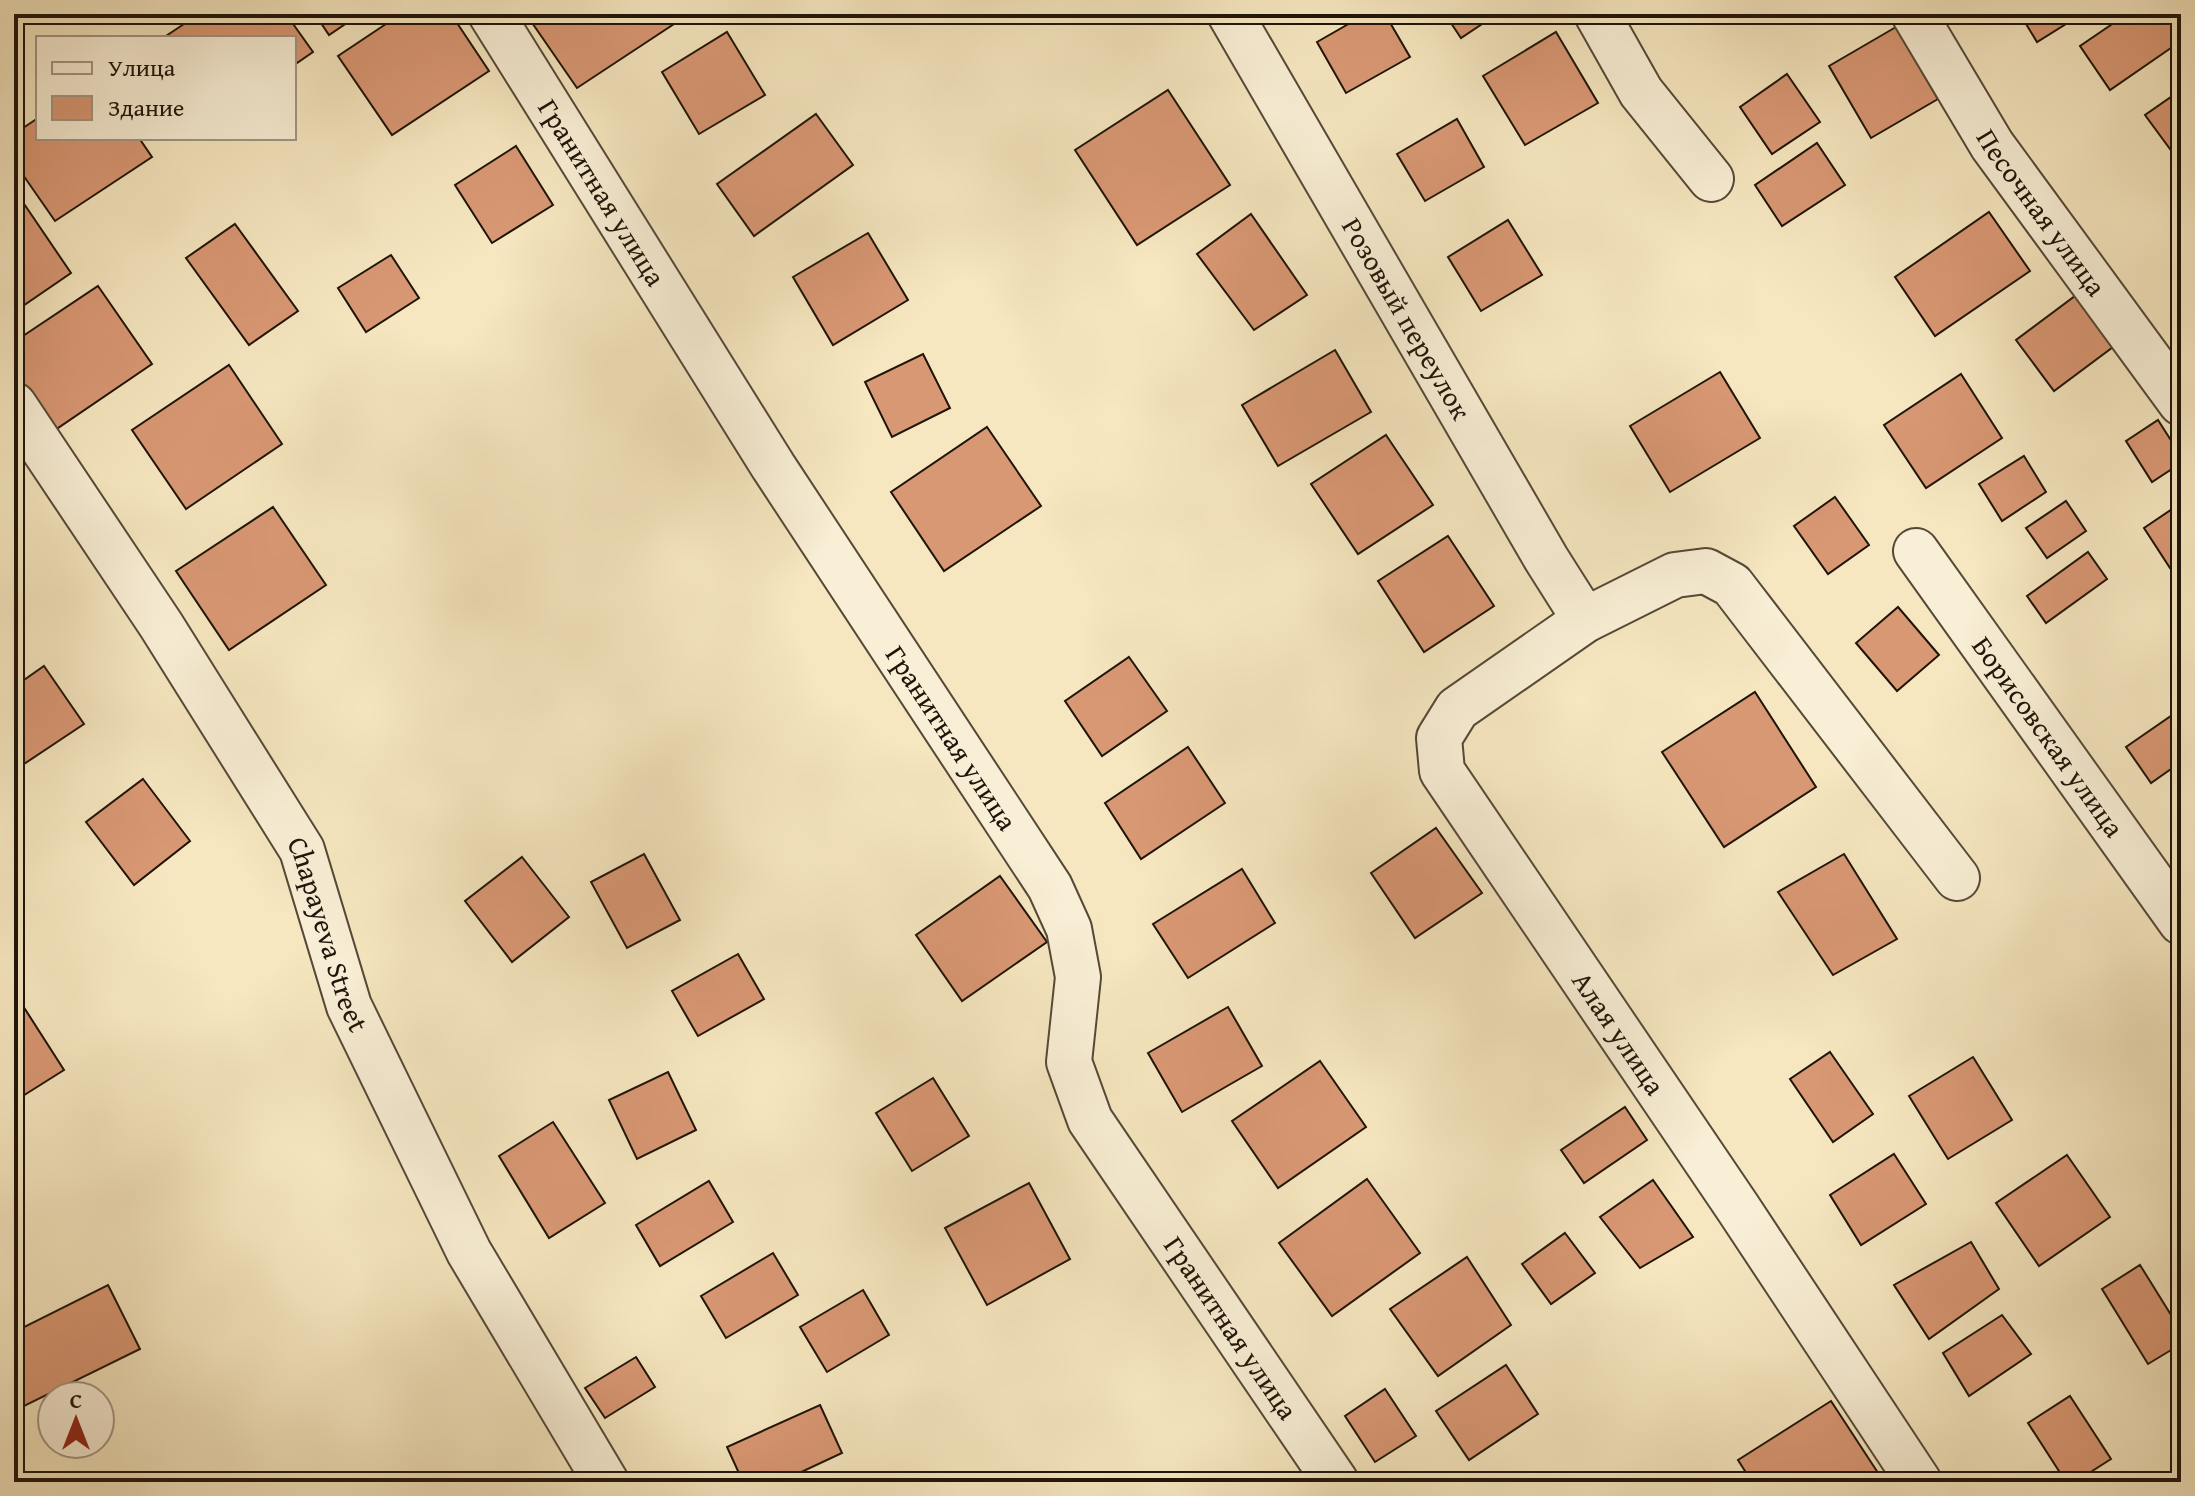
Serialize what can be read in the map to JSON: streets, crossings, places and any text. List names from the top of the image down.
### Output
{
  "streets": {
    "street": [
      "Гранитная улица",
      "Песочная улица",
      "Розовый переулок",
      "Борисовская улица",
      "Chapayeva Street",
      "Алая улица"
    ]
  },
  "crossings": [
    ["Розовый переулок", "Алая улица"]
  ],
  "legend": ["Улица", "Здание"],
  "north": "top"
}
